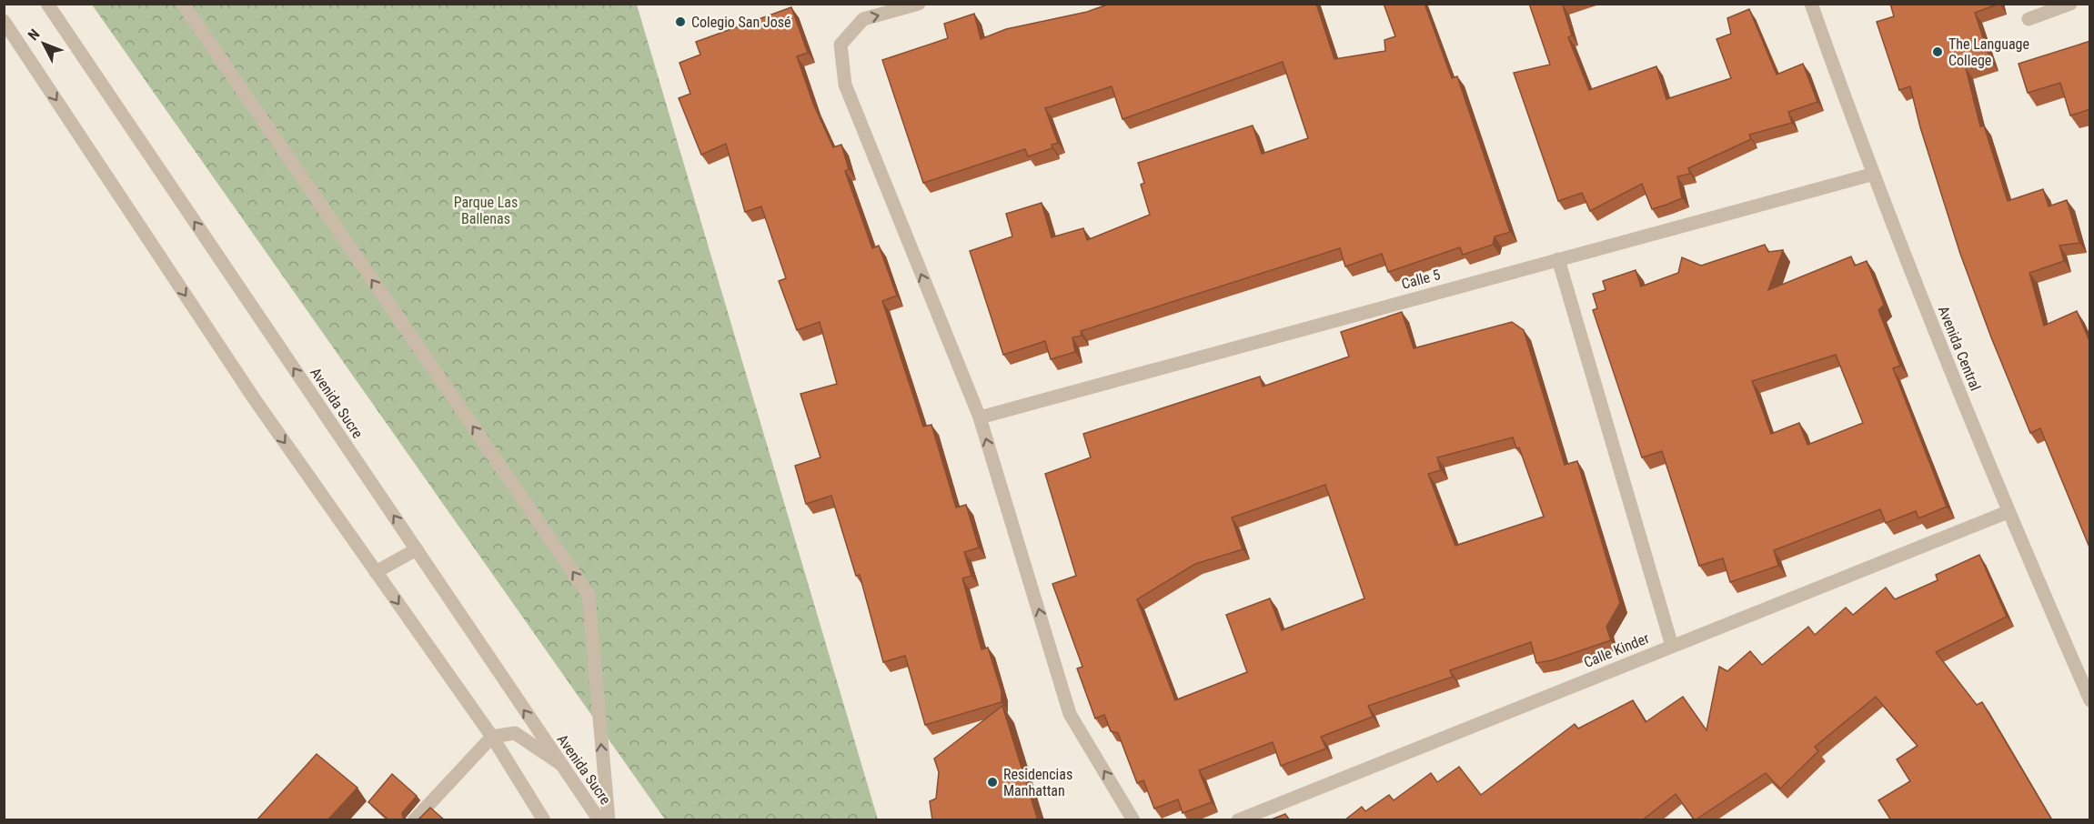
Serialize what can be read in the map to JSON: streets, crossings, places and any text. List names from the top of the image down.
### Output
{
  "streets": {
    "street": [
      "Calle 5",
      "Avenida Central",
      "Avenida Sucre",
      "Calle Kinder"
    ]
  },
  "crossings": [
    ["Calle 5", "Avenida Central"],
    ["Avenida Central", "Calle Kinder"]
  ],
  "parks": ["Parque Las Ballenas"],
  "places": ["Colegio San José", "The Language College", "Residencias Manhattan"],
  "north": "top left"
}
